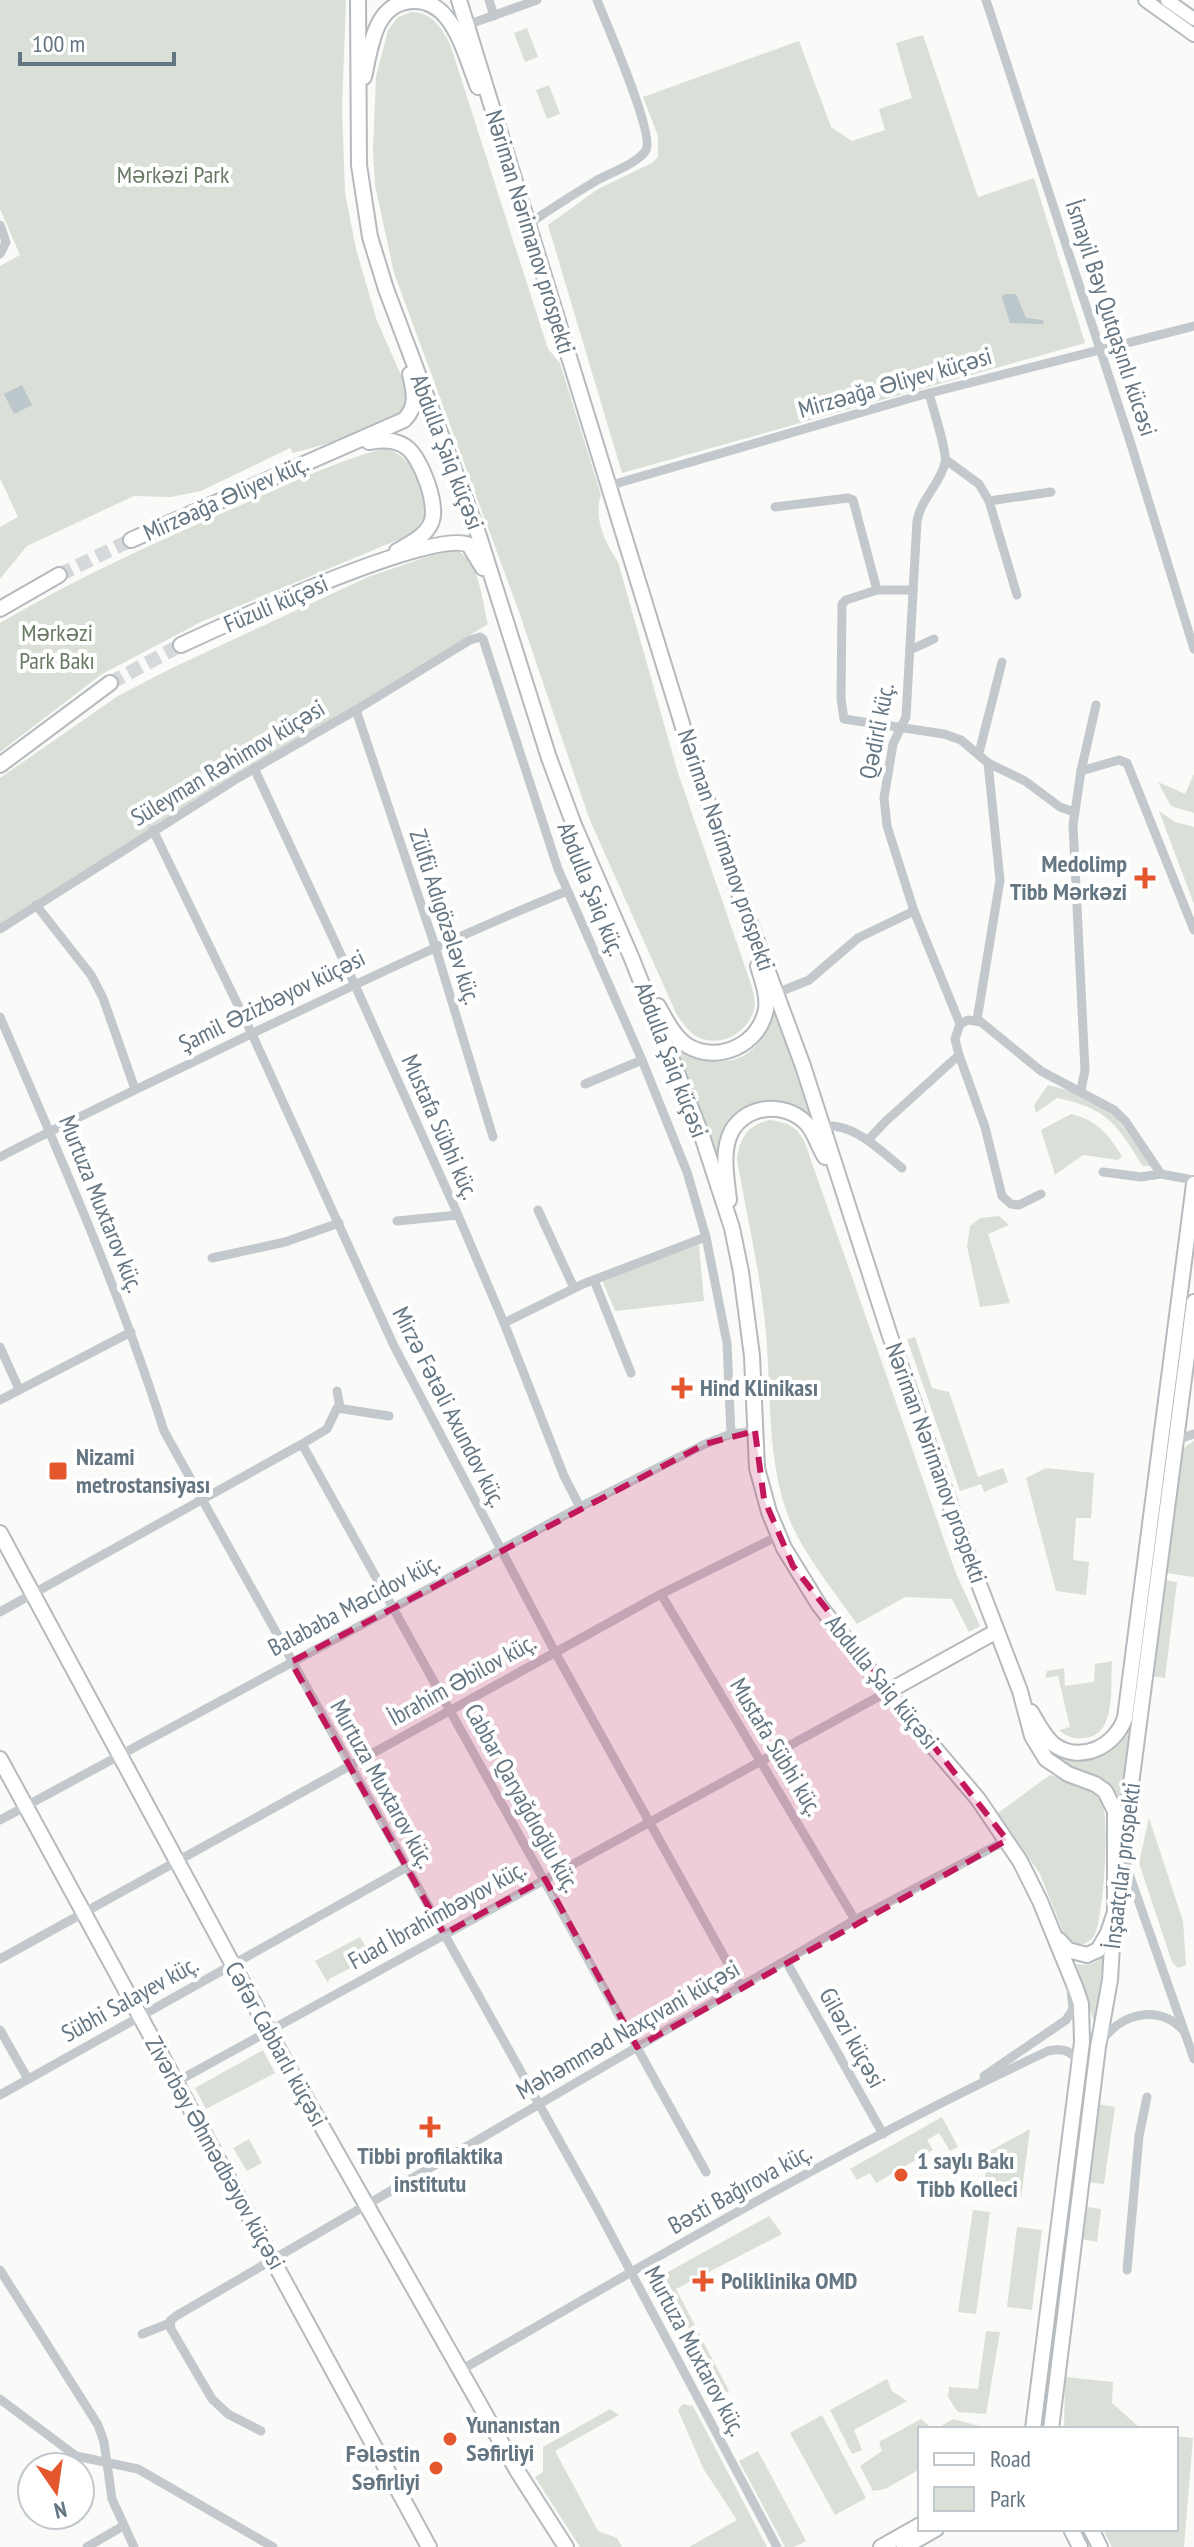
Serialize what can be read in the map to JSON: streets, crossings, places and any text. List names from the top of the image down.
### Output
{
  "streets": {
    "main road": [
      "Nəriman Nərimanov prospekti",
      "Abdulla Şaiq küçəsi",
      "Mirzəağa Əliyev küç.",
      "Füzuli küçəsi",
      "İnşaatçılar prospekti",
      "Cəfər Cabbarlı küçəsi",
      "Zivərbəy Əhmədbəyov küçəsi"
    ],
    "street": [
      "İsmayil Bəy Qutqaşınlı kücəsi",
      "Mirzəağa Əliyev küçəsi",
      "Qədirli küç.",
      "Süleyman Rəhimov küçəsi",
      "Abdulla Şaiq küç.",
      "Zülfü Adıgözələv küç.",
      "Şamil Əzizbəyov küçəsi",
      "Mustafa Sübhi küç.",
      "Murtuza Muxtarov küç.",
      "Mirzə Fətəli Axundov küç.",
      "Balababa Məcidov küç.",
      "İbrahim Əbilov küç.",
      "Cabbar Qaryağdıoğlu küç.",
      "Fuad İbrahimbəyov küç.",
      "Sübhi Salayev küç.",
      "Məhəmməd Naxçıvani küçəsi",
      "Giləzi küçəsi",
      "Bəsti Bağırova küç."
    ]
  },
  "crossings": [
    ["Nəriman Nərimanov prospekti", "Mirzəağa Əliyev küçəsi"],
    ["İsmayil Bəy Qutqaşınlı kücəsi", "Mirzəağa Əliyev küçəsi"],
    ["Abdulla Şaiq küçəsi", "Balababa Məcidov küç."],
    ["Abdulla Şaiq küçəsi", "İbrahim Əbilov küç."],
    ["Abdulla Şaiq küçəsi", "Fuad İbrahimbəyov küç."],
    ["Abdulla Şaiq küçəsi", "Məhəmməd Naxçıvani küçəsi"],
    ["Abdulla Şaiq küçəsi", "Bəsti Bağırova küç."],
    ["Süleyman Rəhimov küçəsi", "Abdulla Şaiq küç."],
    ["Süleyman Rəhimov küçəsi", "Zülfü Adıgözələv küç."],
    ["Süleyman Rəhimov küçəsi", "Mustafa Sübhi küç."],
    ["Süleyman Rəhimov küçəsi", "Mirzə Fətəli Axundov küç."],
    ["Abdulla Şaiq küç.", "Şamil Əzizbəyov küçəsi"],
    ["Abdulla Şaiq küç.", "Balababa Məcidov küç."],
    ["Zülfü Adıgözələv küç.", "Şamil Əzizbəyov küçəsi"],
    ["Şamil Əzizbəyov küçəsi", "Mustafa Sübhi küç."],
    ["Şamil Əzizbəyov küçəsi", "Murtuza Muxtarov küç."],
    ["Şamil Əzizbəyov küçəsi", "Mirzə Fətəli Axundov küç."],
    ["Mustafa Sübhi küç.", "Balababa Məcidov küç."],
    ["Mustafa Sübhi küç.", "İbrahim Əbilov küç."],
    ["Mustafa Sübhi küç.", "Fuad İbrahimbəyov küç."],
    ["Mustafa Sübhi küç.", "Məhəmməd Naxçıvani küçəsi"],
    ["Murtuza Muxtarov küç.", "Balababa Məcidov küç."],
    ["Murtuza Muxtarov küç.", "İbrahim Əbilov küç."],
    ["Murtuza Muxtarov küç.", "Fuad İbrahimbəyov küç."],
    ["Murtuza Muxtarov küç.", "Sübhi Salayev küç."],
    ["Murtuza Muxtarov küç.", "Məhəmməd Naxçıvani küçəsi"],
    ["Murtuza Muxtarov küç.", "Bəsti Bağırova küç."],
    ["Mirzə Fətəli Axundov küç.", "Balababa Məcidov küç."],
    ["Mirzə Fətəli Axundov küç.", "İbrahim Əbilov küç."],
    ["Mirzə Fətəli Axundov küç.", "Fuad İbrahimbəyov küç."],
    ["Mirzə Fətəli Axundov küç.", "Məhəmməd Naxçıvani küçəsi"],
    ["Balababa Məcidov küç.", "Cabbar Qaryağdıoğlu küç."],
    ["Balababa Məcidov küç.", "Cəfər Cabbarlı küçəsi"],
    ["Balababa Məcidov küç.", "Zivərbəy Əhmədbəyov küçəsi"],
    ["İbrahim Əbilov küç.", "Cabbar Qaryağdıoğlu küç."],
    ["İbrahim Əbilov küç.", "Cəfər Cabbarlı küçəsi"],
    ["İbrahim Əbilov küç.", "Zivərbəy Əhmədbəyov küçəsi"],
    ["Cabbar Qaryağdıoğlu küç.", "Fuad İbrahimbəyov küç."],
    ["Cabbar Qaryağdıoğlu küç.", "Məhəmməd Naxçıvani küçəsi"],
    ["Fuad İbrahimbəyov küç.", "Cəfər Cabbarlı küçəsi"],
    ["Fuad İbrahimbəyov küç.", "Zivərbəy Əhmədbəyov küçəsi"],
    ["Sübhi Salayev küç.", "Cəfər Cabbarlı küçəsi"],
    ["Sübhi Salayev küç.", "Zivərbəy Əhmədbəyov küçəsi"],
    ["Məhəmməd Naxçıvani küçəsi", "Giləzi küçəsi"],
    ["Məhəmməd Naxçıvani küçəsi", "Cəfər Cabbarlı küçəsi"],
    ["Məhəmməd Naxçıvani küçəsi", "Zivərbəy Əhmədbəyov küçəsi"],
    ["Giləzi küçəsi", "Bəsti Bağırova küç."],
    ["Cəfər Cabbarlı küçəsi", "Bəsti Bağırova küç."]
  ],
  "parks": ["Mərkəzi Park", "Mərkəzi Park Bakı"],
  "places": {
    "health": [
      "Medolimp Tibb Mərkəzi",
      "Hind Klinikası",
      "Tibbi profilaktika institutu",
      "Poliklinika OMD"
    ],
    "transit": ["Nizami metrostansiyası"],
    "other": ["1 saylı Bakı Tibb Kolleci", "Yunanıstan Səfirliyi", "Fələstin Səfirliyi"]
  },
  "legend": ["Road", "Park"],
  "scale_bar": "100 m",
  "north": "bottom"
}
